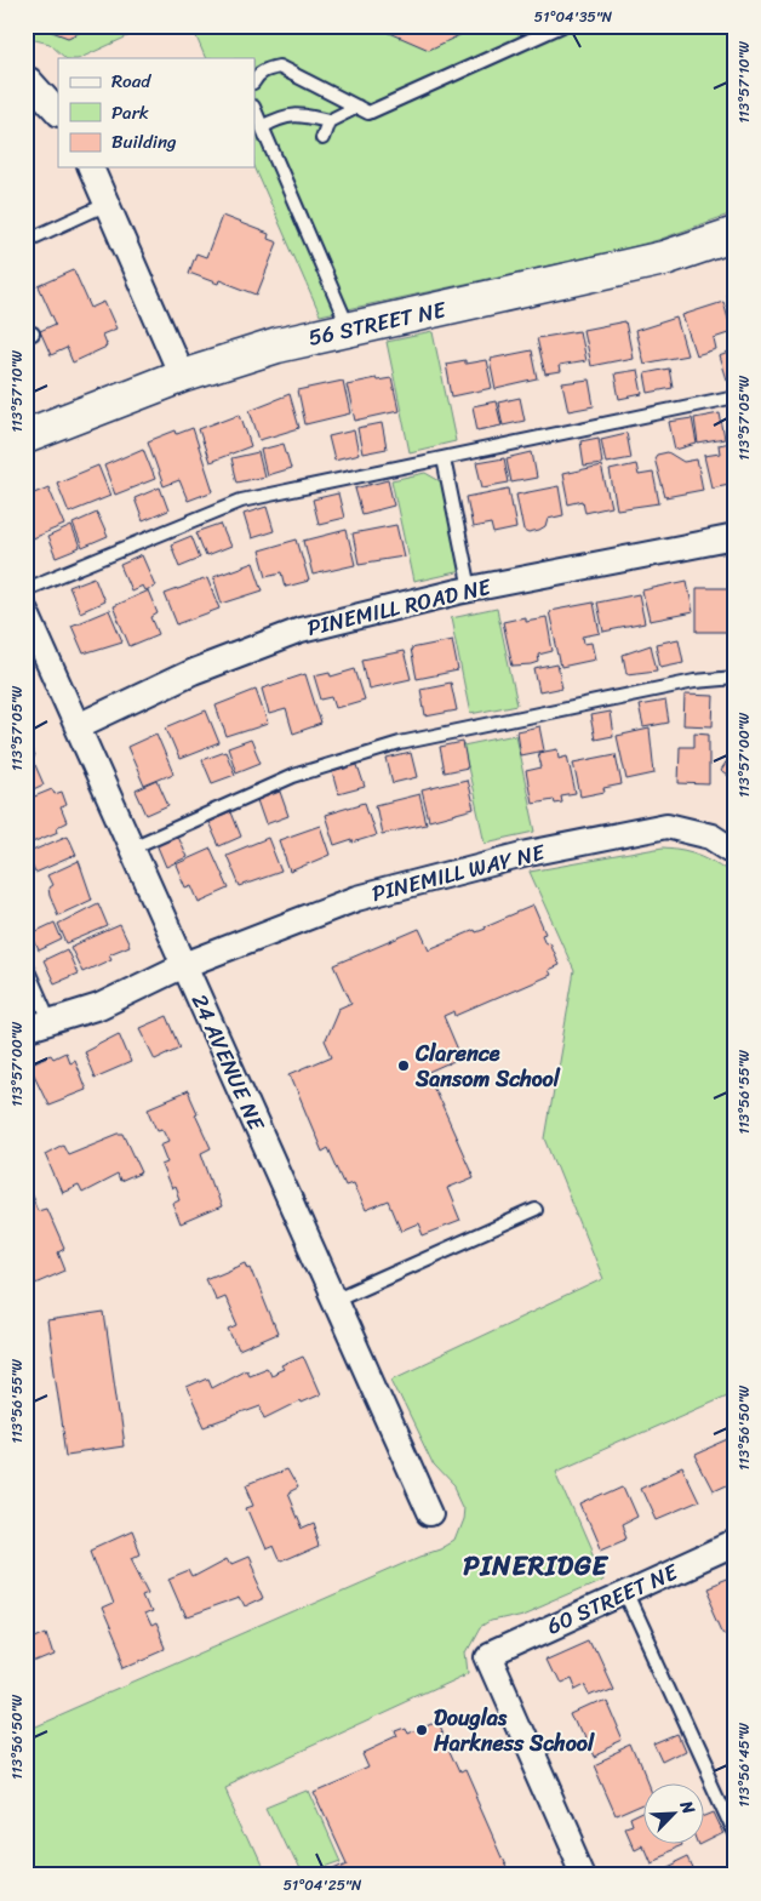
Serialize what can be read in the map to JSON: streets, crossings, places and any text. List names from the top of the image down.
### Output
{
  "streets": {
    "street": [
      "56 STREET NE",
      "PINEMILL ROAD NE",
      "PINEMILL WAY NE",
      "24 AVENUE NE",
      "60 STREET NE"
    ]
  },
  "crossings": [
    ["PINEMILL ROAD NE", "24 AVENUE NE"],
    ["PINEMILL WAY NE", "24 AVENUE NE"]
  ],
  "districts": ["PINERIDGE"],
  "places": ["Clarence Sansom School", "Douglas Harkness School"],
  "legend": ["Road", "Park", "Building"],
  "north": "top right",
  "coordinates": [
    "51°04'35\"N",
    "113°57'10\"W",
    "113°57'05\"W",
    "113°57'00\"W",
    "113°56'55\"W",
    "113°56'50\"W",
    "113°56'45\"W",
    "51°04'25\"N"
  ]
}
